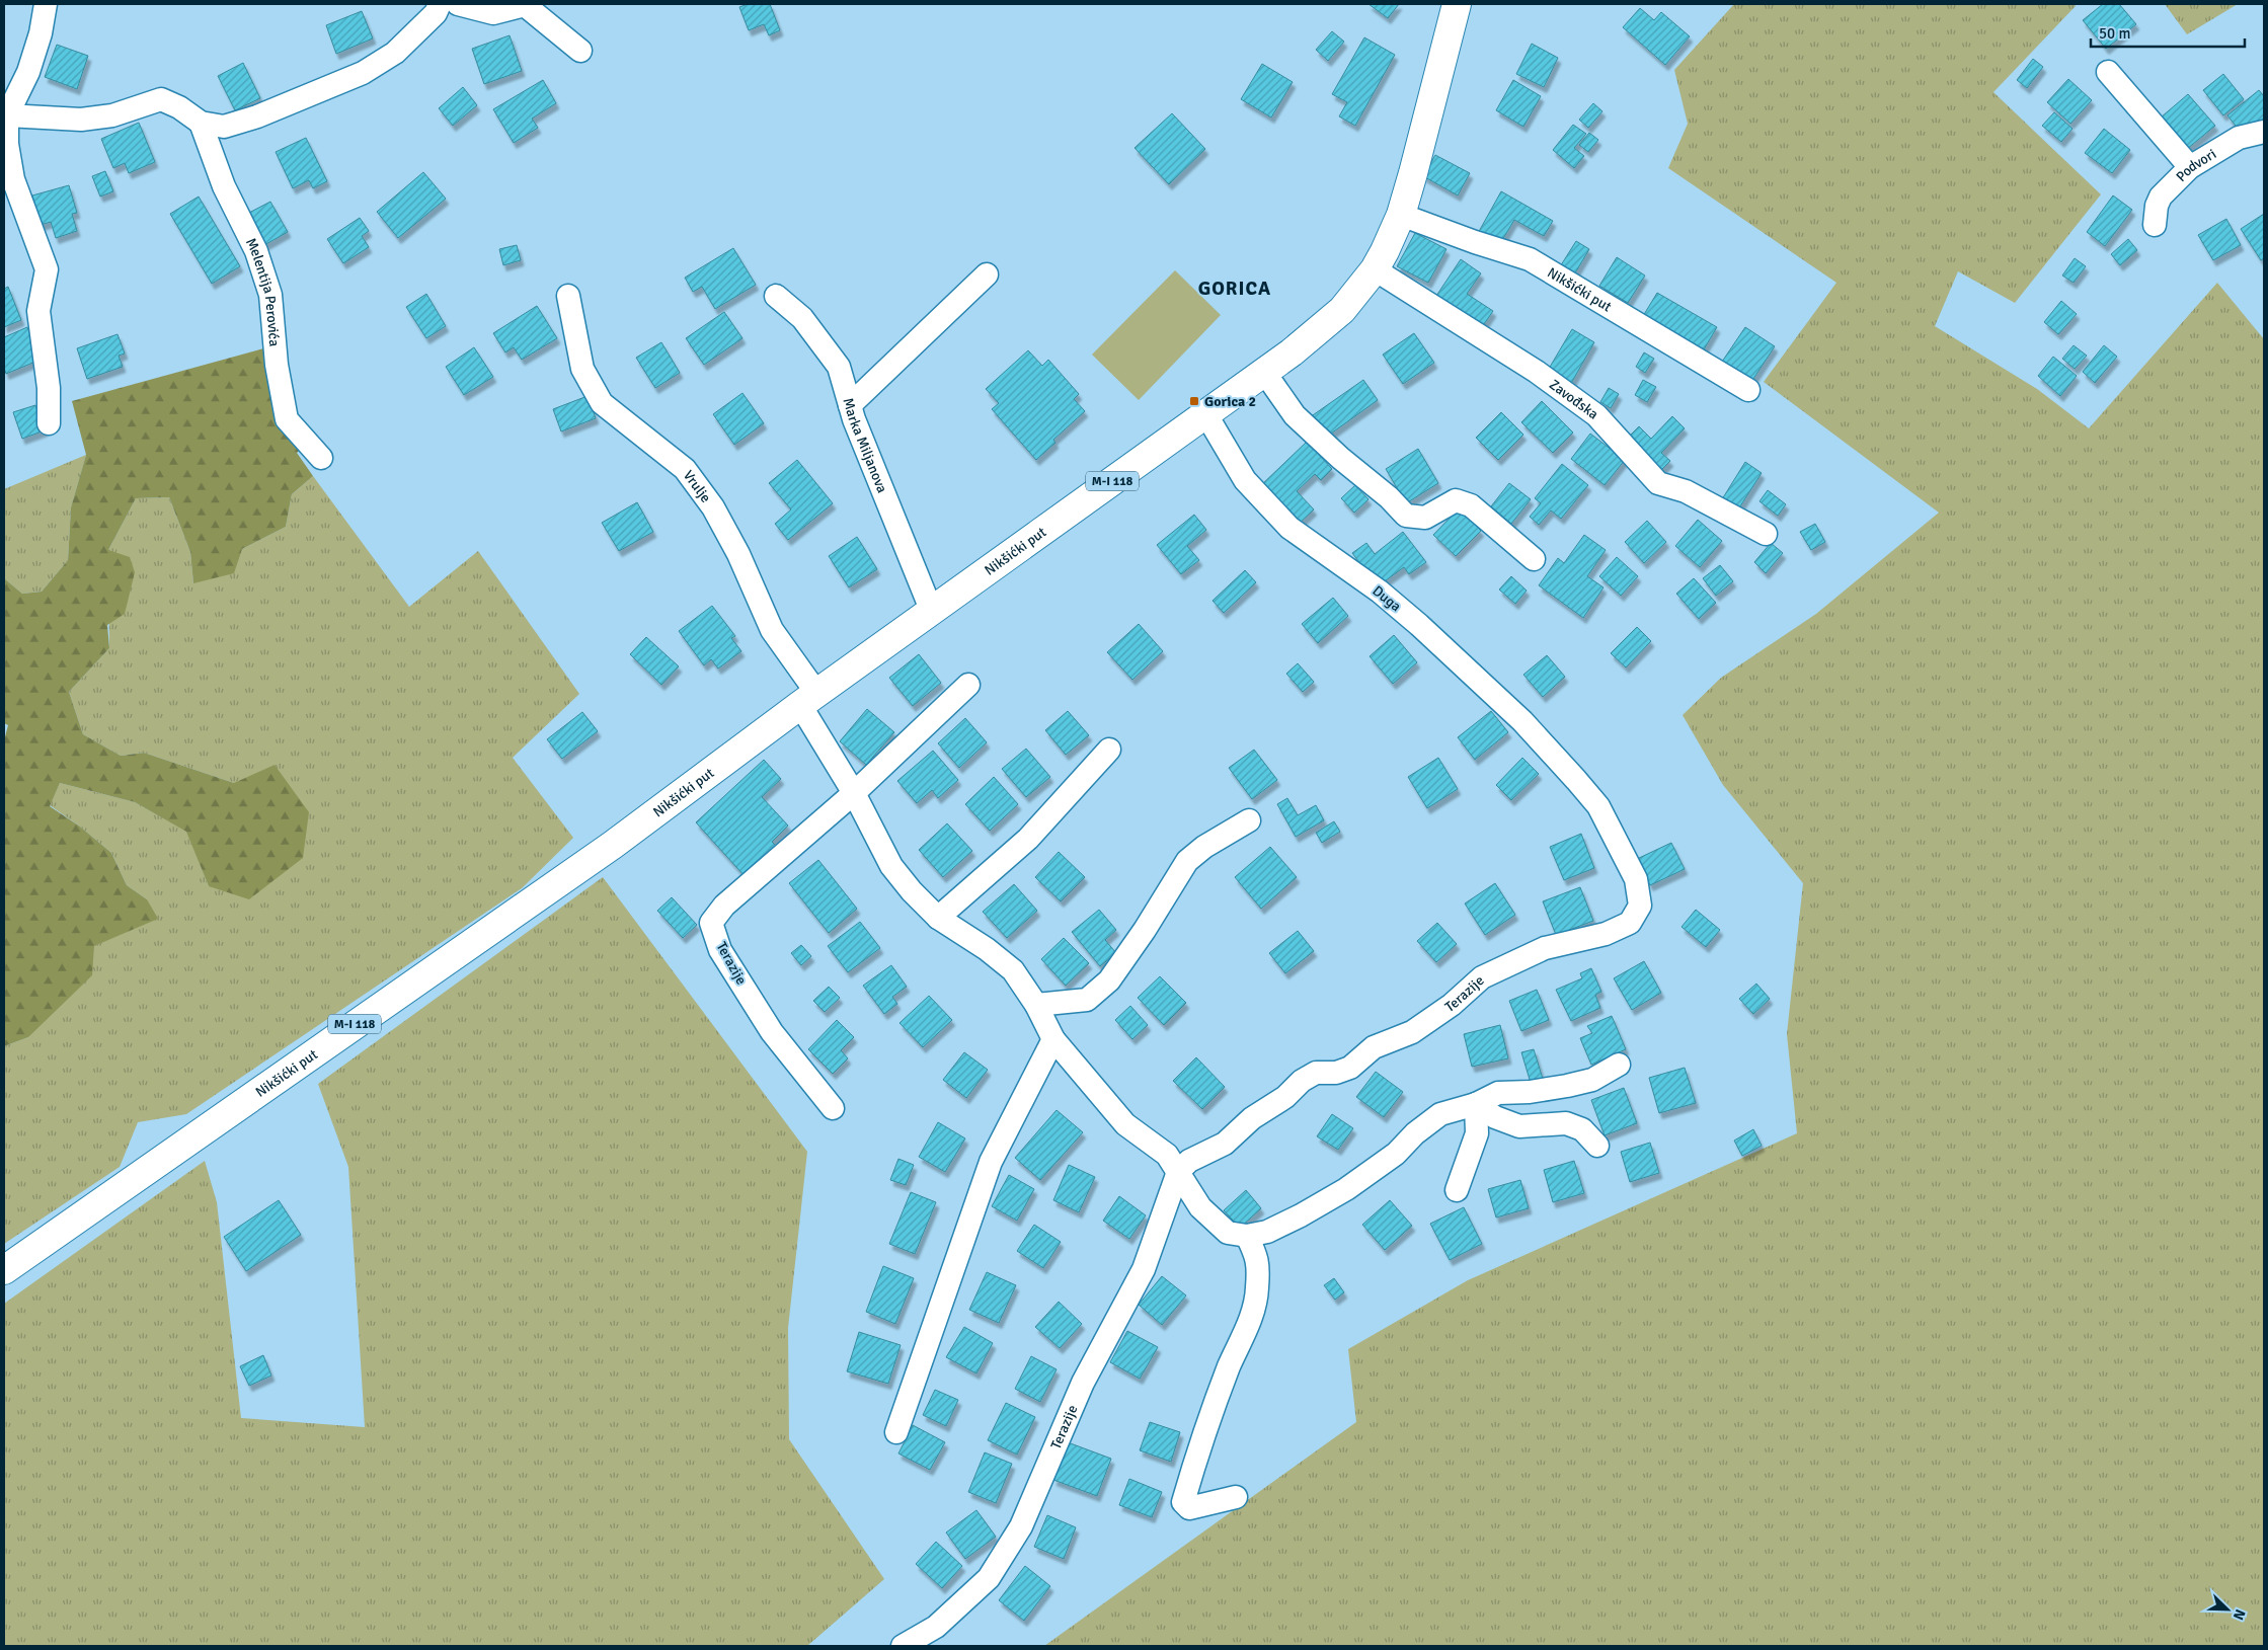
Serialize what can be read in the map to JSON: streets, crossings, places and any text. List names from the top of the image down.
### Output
{
  "streets": {
    "main road": ["Nikšićki put", "M-I 118"],
    "street": [
      "Podvori",
      "Melentija Perovića",
      "Zavođska",
      "Marka Miljanova",
      "Vrulje",
      "Duga",
      "Terazije"
    ]
  },
  "crossings": [
    ["Nikšićki put", "Zavođska"],
    ["Nikšićki put", "Marka Miljanova"],
    ["Nikšićki put", "Vrulje"],
    ["Nikšićki put", "Duga"],
    ["Duga", "Terazije"]
  ],
  "districts": ["GORICA"],
  "places": {
    "transit": ["Gorica 2"]
  },
  "scale_bar": "50 m",
  "north": "bottom right"
}
